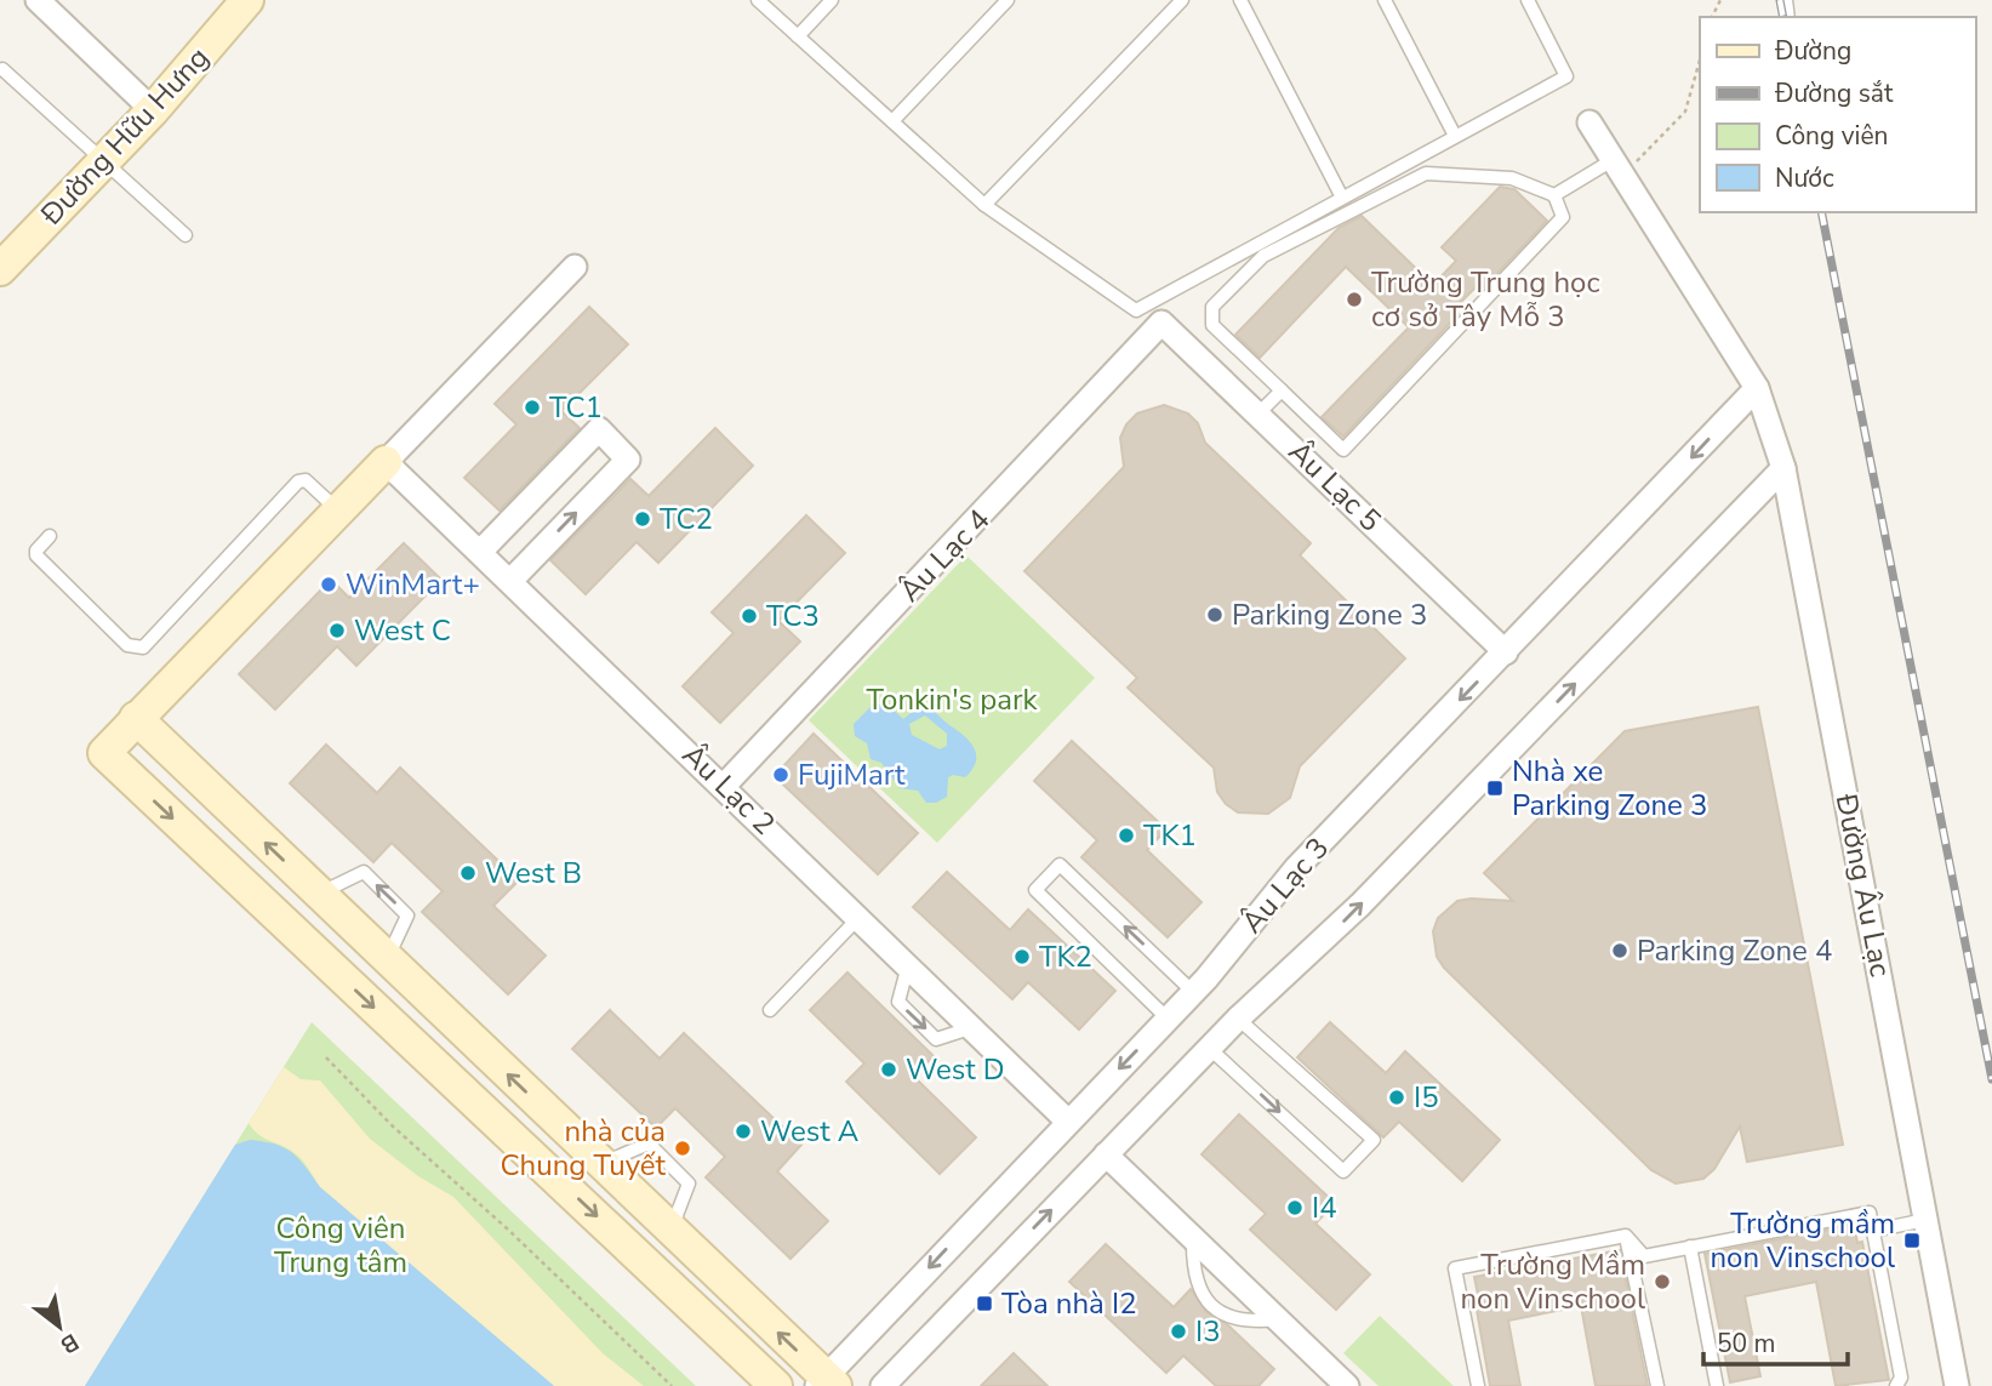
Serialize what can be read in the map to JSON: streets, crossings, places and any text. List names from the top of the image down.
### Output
{
  "streets": {
    "street": [
      "Đường Hữu Hưng",
      "Âu Lạc 5",
      "Âu Lạc 4",
      "Âu Lạc 2",
      "Âu Lạc 3",
      "Đường Âu Lạc"
    ]
  },
  "crossings": [
    ["Âu Lạc 5", "Âu Lạc 4"],
    ["Âu Lạc 5", "Âu Lạc 3"],
    ["Âu Lạc 4", "Âu Lạc 2"],
    ["Âu Lạc 2", "Âu Lạc 3"],
    ["Âu Lạc 3", "Đường Âu Lạc"]
  ],
  "parks": ["Tonkin's park", "Công viên Trung tâm"],
  "places": {
    "other": [
      "Trường Trung học cơ sở Tây Mỗ 3",
      "TC1",
      "TC2",
      "WinMart+",
      "Parking Zone 3",
      "TC3",
      "West C",
      "FujiMart",
      "TK1",
      "West B",
      "Parking Zone 4",
      "TK2",
      "West D",
      "I5",
      "West A",
      "nhà của Chung Tuyết",
      "I4",
      "Trường Mầm non Vinschool",
      "I3"
    ],
    "transit": ["Nhà xe Parking Zone 3", "Trường mầm non Vinschool", "Tòa nhà I2"]
  },
  "legend": [
    "Đường",
    "Đường sắt",
    "Công viên",
    "Nước"
  ],
  "scale_bar": "50 m",
  "north": "bottom right"
}
